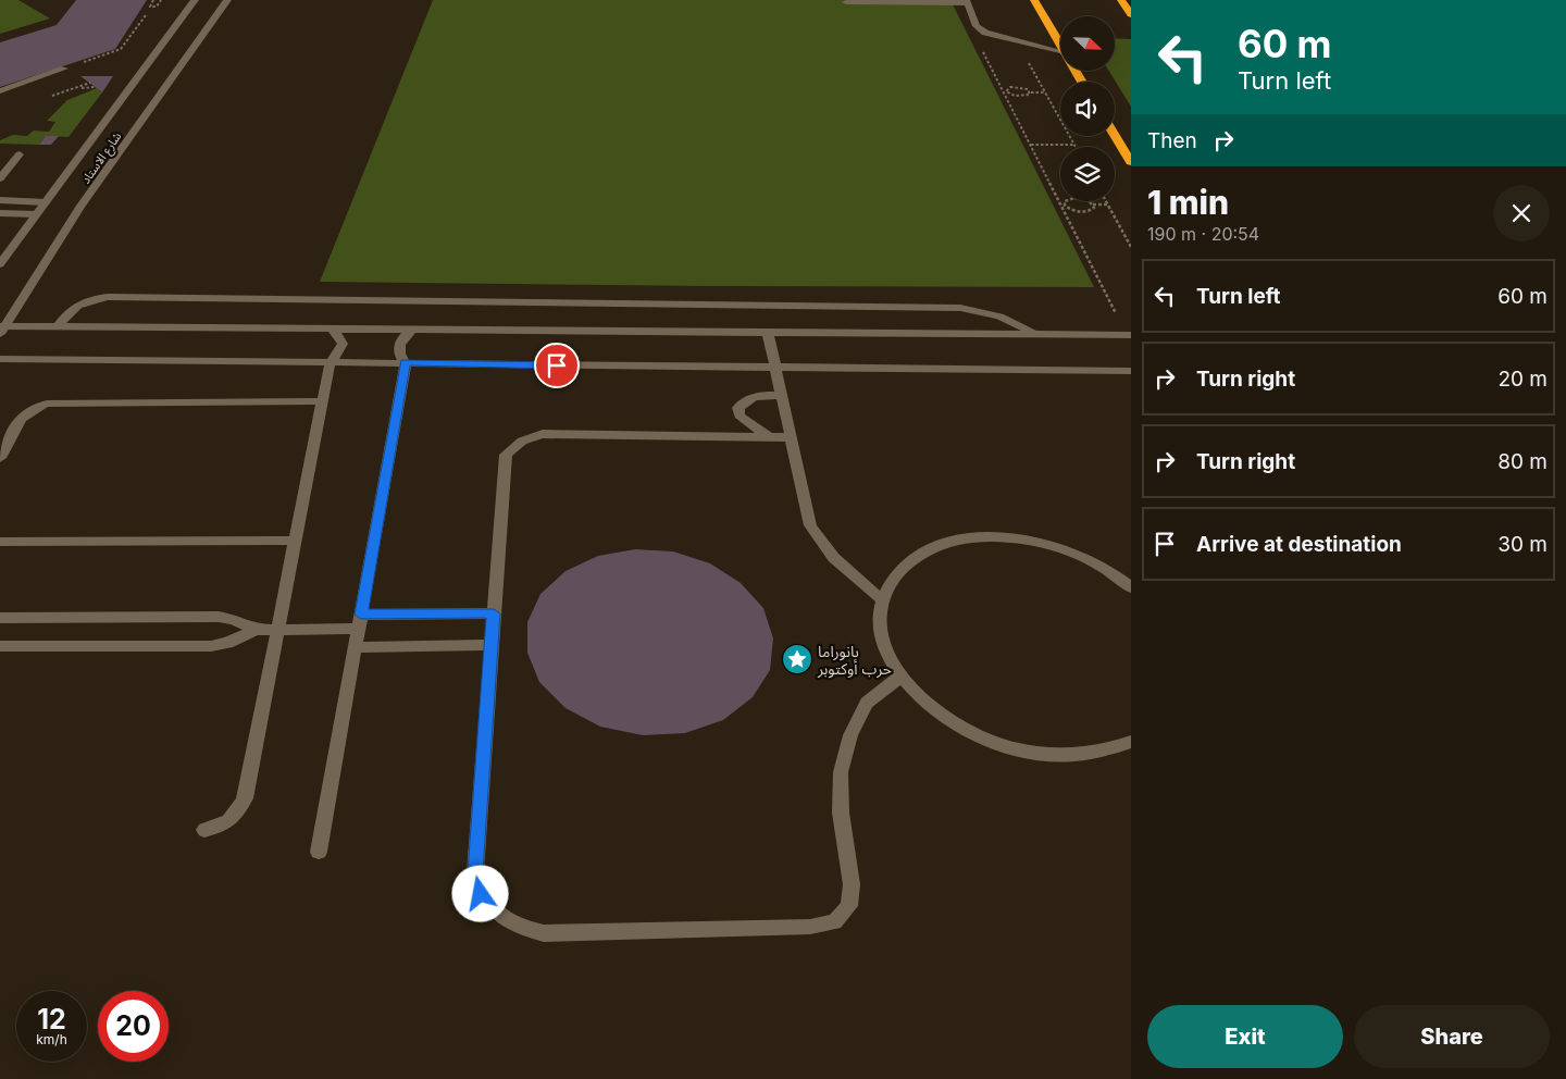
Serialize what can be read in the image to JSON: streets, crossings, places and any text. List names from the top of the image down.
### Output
{
  "streets": {
    "street": ["شارع الاستاد"]
  },
  "places": {
    "place": ["بانوراما حرب أوكتوبر"]
  },
  "north": "bottom right",
  "page": {
    "turn": ["60 m", "Turn left"],
    "then": "Then",
    "heading": ["1 min", "190 m · 20:54"],
    "list": [
      {
        "name": "Turn left",
        "value": "60 m"
      },
      {
        "name": "Turn right",
        "value": "20 m"
      },
      {
        "name": "Turn right",
        "value": "80 m"
      },
      {
        "name": "Arrive at destination",
        "value": "30 m"
      }
    ],
    "speed": "12 km/h",
    "limit": "20",
    "buttons": ["Exit", "Share"]
  }
}
